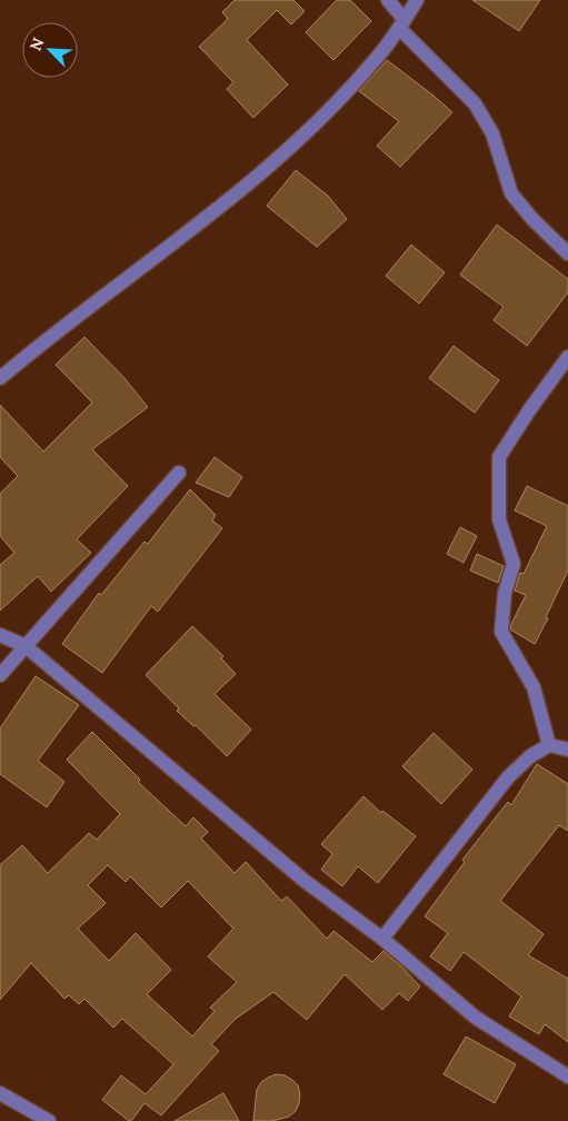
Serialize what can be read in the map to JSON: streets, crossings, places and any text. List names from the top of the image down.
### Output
{
  "north": "top left"
}
